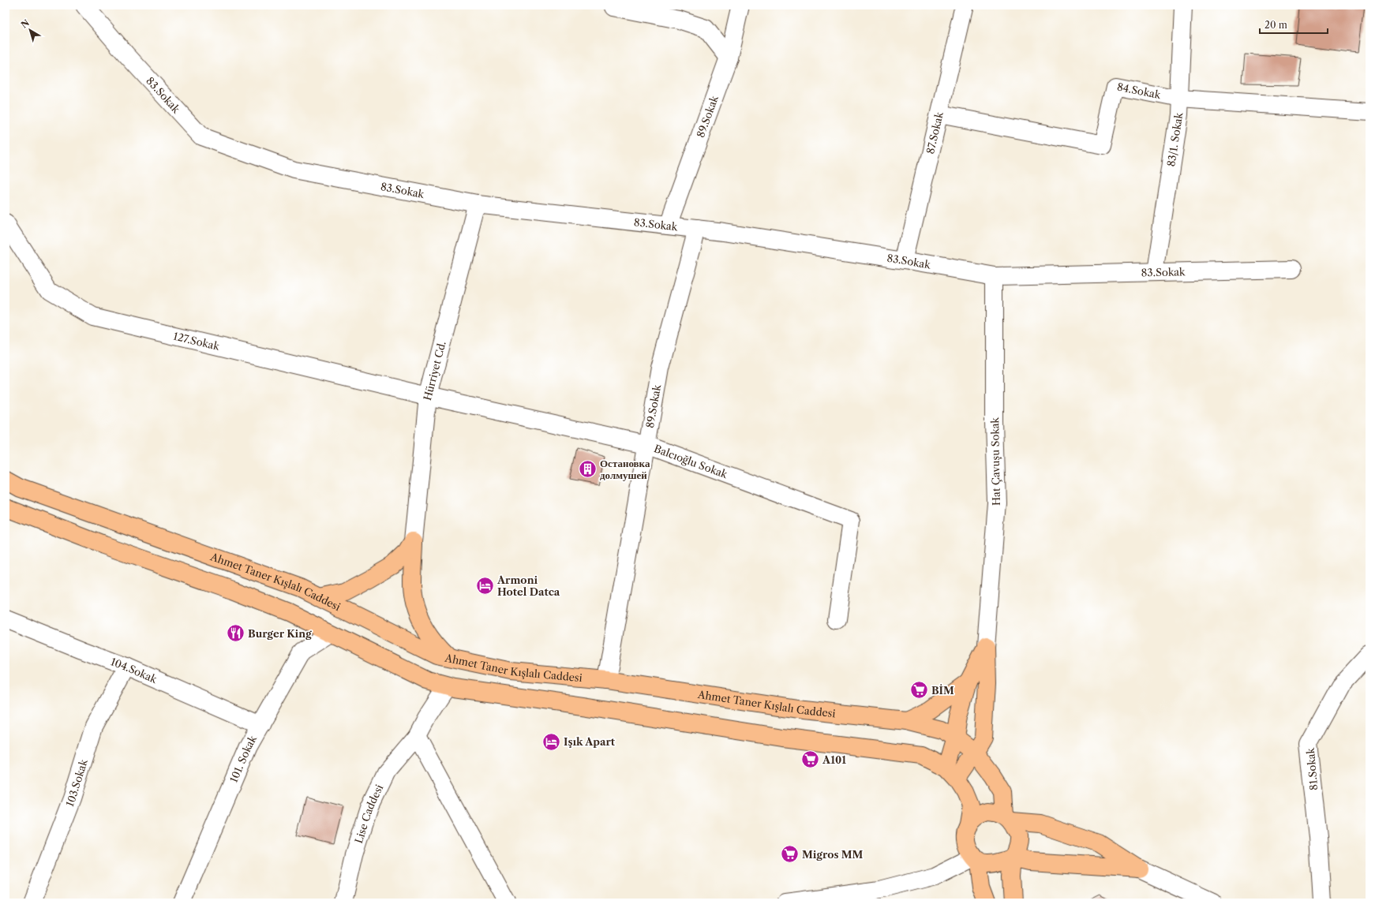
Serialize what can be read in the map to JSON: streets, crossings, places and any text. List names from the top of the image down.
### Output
{
  "streets": {
    "main road": ["Ahmet Taner Kışlalı Caddesi"],
    "street": [
      "84.Sokak",
      "83.Sokak",
      "89.Sokak",
      "87.Sokak",
      "83/1. Sokak",
      "127.Sokak",
      "Hürriyet Cd.",
      "Balcıoğlu Sokak",
      "Hat Çavuşu Sokak",
      "104.Sokak",
      "101. Sokak",
      "81.Sokak",
      "103.Sokak",
      "Lise Caddesi"
    ]
  },
  "crossings": [
    ["84.Sokak", "87.Sokak"],
    ["84.Sokak", "83/1. Sokak"],
    ["83.Sokak", "89.Sokak"],
    ["83.Sokak", "87.Sokak"],
    ["83.Sokak", "83/1. Sokak"],
    ["83.Sokak", "Hürriyet Cd."],
    ["83.Sokak", "Hat Çavuşu Sokak"],
    ["89.Sokak", "Balcıoğlu Sokak"],
    ["89.Sokak", "Ahmet Taner Kışlalı Caddesi"],
    ["127.Sokak", "Hürriyet Cd."],
    ["127.Sokak", "Balcıoğlu Sokak"],
    ["Hürriyet Cd.", "Balcıoğlu Sokak"],
    ["104.Sokak", "101. Sokak"],
    ["104.Sokak", "103.Sokak"]
  ],
  "places": {
    "building": ["Остановка долмушей"],
    "hotel": ["Armoni Hotel Datca", "Işık Apart"],
    "restaurant": ["Burger King"],
    "supermarket": ["BİM", "A101", "Migros MM"]
  },
  "scale_bar": "20 m",
  "north": "top left"
}
